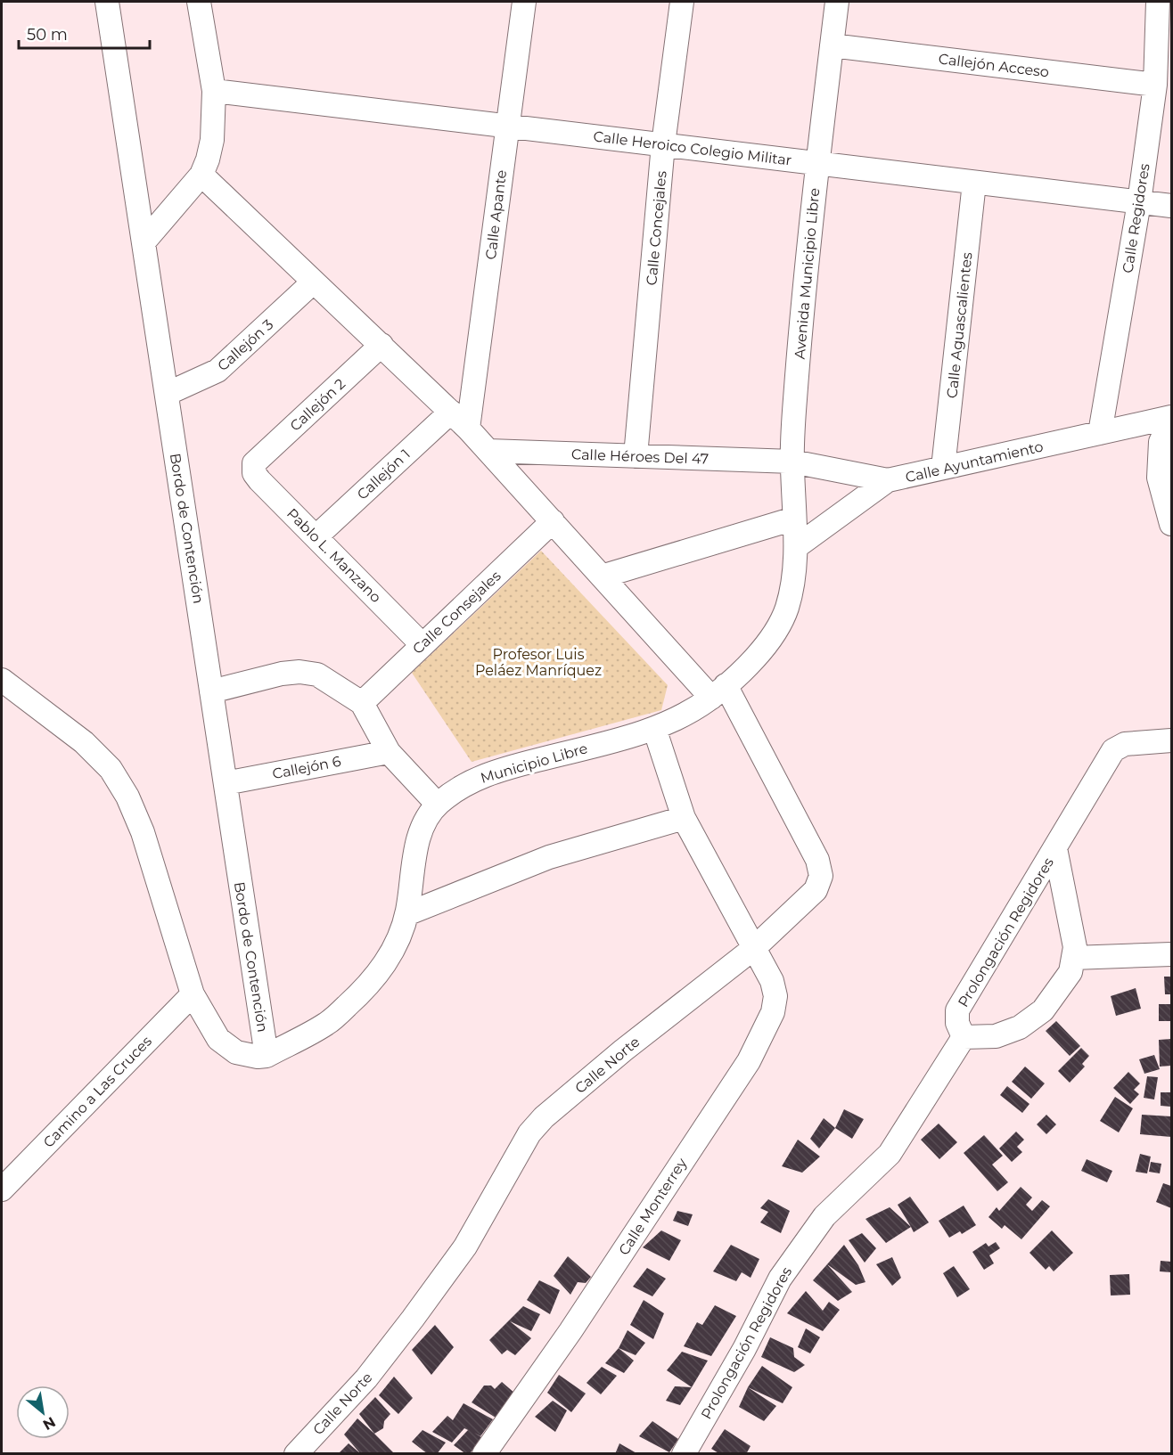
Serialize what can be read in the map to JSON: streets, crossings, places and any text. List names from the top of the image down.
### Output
{
  "streets": {
    "street": [
      "Callejón Acceso",
      "Calle Heroico Colegio Militar",
      "Calle Apante",
      "Calle Regidores",
      "Calle Concejales",
      "Avenida Municipio Libre",
      "Calle Aguascalientes",
      "Callejón 3",
      "Callejón 2",
      "Calle Héroes Del 47",
      "Calle Ayuntamiento",
      "Callejón 1",
      "Bordo de Contención",
      "Pablo L. Manzano",
      "Calle Consejales",
      "Municipio Libre",
      "Callejón 6",
      "Prolongación Regidores",
      "Calle Norte",
      "Camino a Las Cruces",
      "Calle Monterrey"
    ]
  },
  "crossings": [
    ["Callejón Acceso", "Calle Regidores"],
    ["Callejón Acceso", "Avenida Municipio Libre"],
    ["Calle Heroico Colegio Militar", "Calle Apante"],
    ["Calle Heroico Colegio Militar", "Calle Regidores"],
    ["Calle Heroico Colegio Militar", "Calle Concejales"],
    ["Calle Heroico Colegio Militar", "Avenida Municipio Libre"],
    ["Calle Heroico Colegio Militar", "Calle Aguascalientes"],
    ["Calle Apante", "Calle Norte"],
    ["Calle Regidores", "Calle Ayuntamiento"],
    ["Calle Concejales", "Calle Héroes Del 47"],
    ["Avenida Municipio Libre", "Calle Héroes Del 47"],
    ["Avenida Municipio Libre", "Calle Ayuntamiento"],
    ["Avenida Municipio Libre", "Municipio Libre"],
    ["Calle Aguascalientes", "Calle Ayuntamiento"],
    ["Callejón 3", "Bordo de Contención"],
    ["Callejón 3", "Calle Norte"],
    ["Callejón 2", "Pablo L. Manzano"],
    ["Callejón 2", "Calle Norte"],
    ["Calle Héroes Del 47", "Calle Ayuntamiento"],
    ["Calle Héroes Del 47", "Calle Norte"],
    ["Calle Ayuntamiento", "Municipio Libre"],
    ["Callejón 1", "Pablo L. Manzano"],
    ["Callejón 1", "Calle Norte"],
    ["Bordo de Contención", "Municipio Libre"],
    ["Bordo de Contención", "Callejón 6"],
    ["Pablo L. Manzano", "Calle Consejales"],
    ["Calle Consejales", "Calle Norte"],
    ["Municipio Libre", "Calle Norte"],
    ["Municipio Libre", "Calle Monterrey"],
    ["Calle Norte", "Calle Monterrey"]
  ],
  "parks": ["Profesor Luis Peláez Manríquez"],
  "scale_bar": "50 m",
  "north": "bottom right"
}
